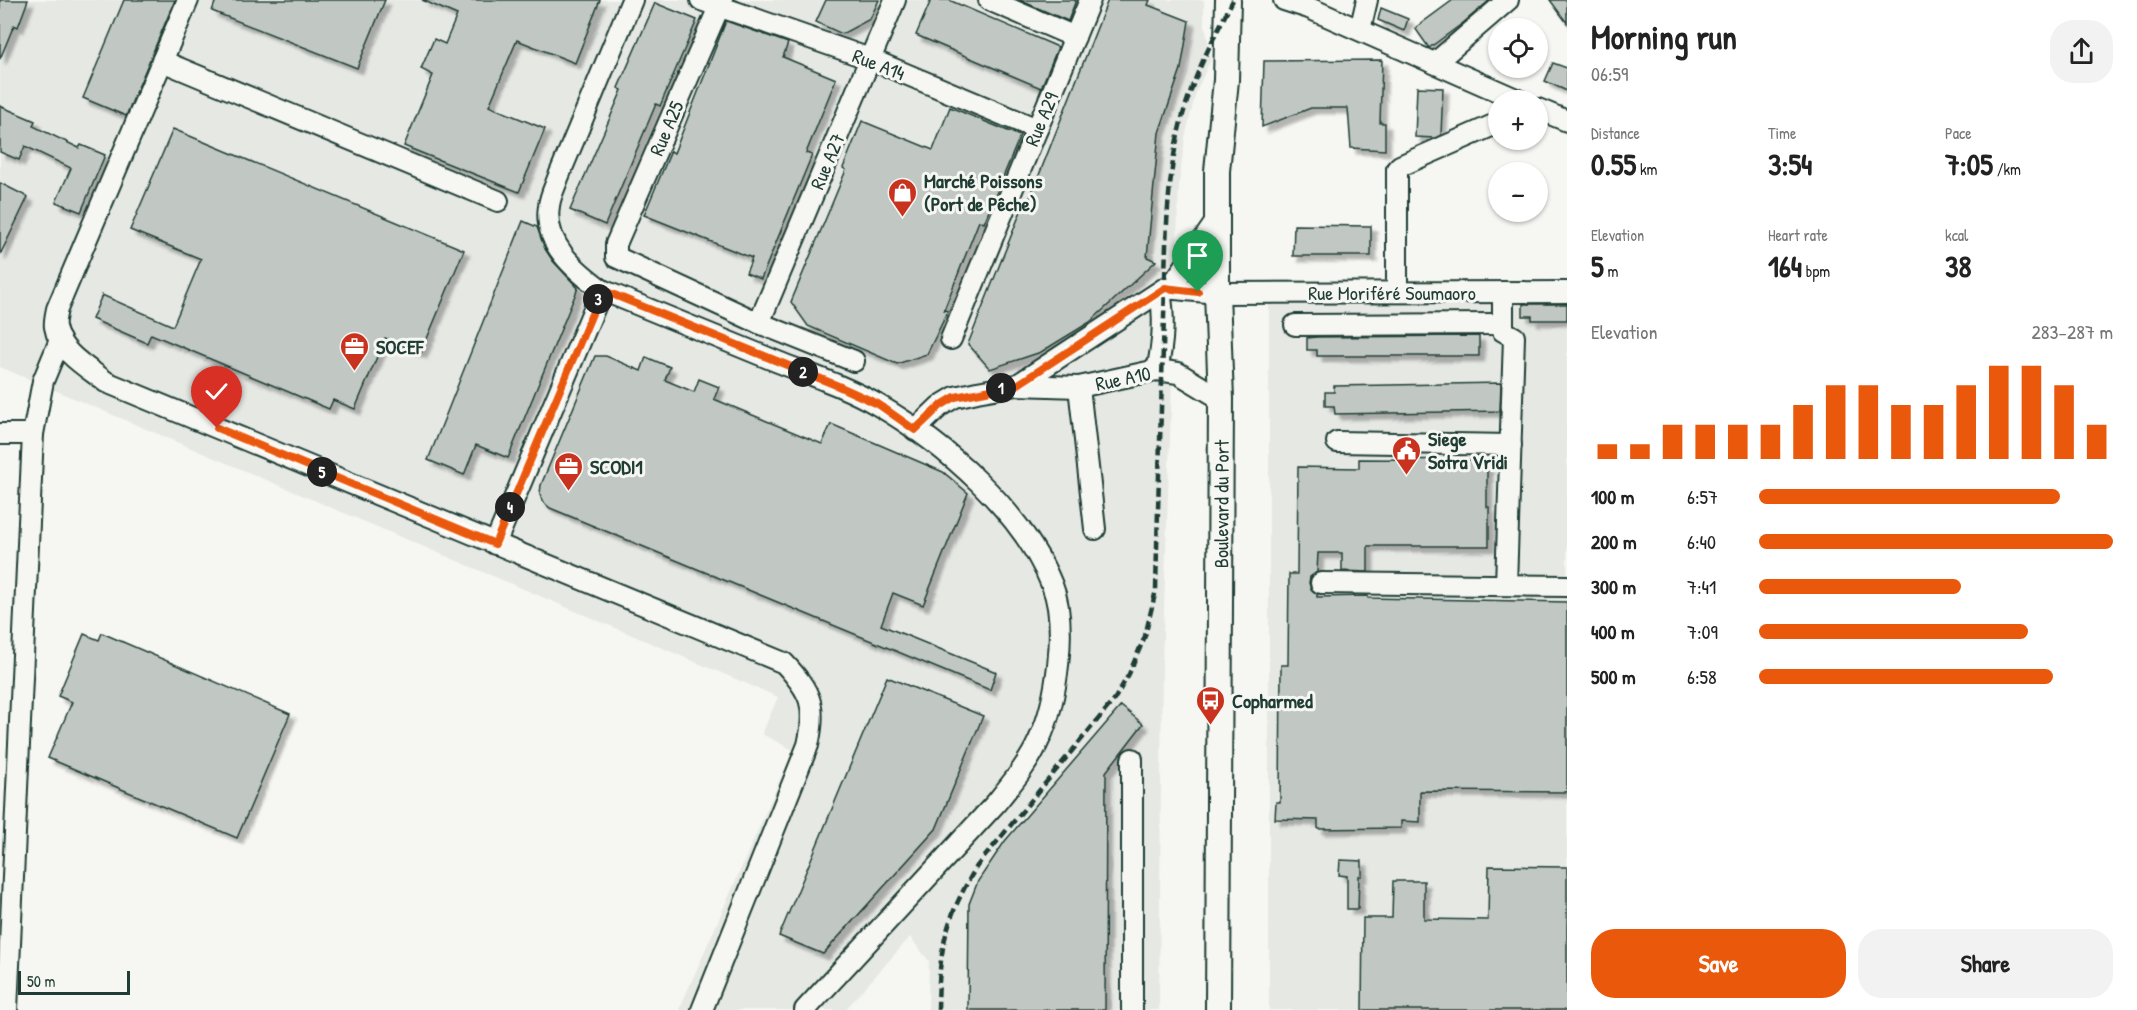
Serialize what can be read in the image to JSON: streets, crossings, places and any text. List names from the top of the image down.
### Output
{
  "streets": {
    "main road": ["Boulevard du Port"],
    "street": [
      "Rue A14",
      "Rue A29",
      "Rue A25",
      "Rue A27",
      "Rue Moriféré Soumaoro",
      "Rue A10"
    ]
  },
  "crossings": [
    ["Rue A14", "Rue A29"],
    ["Rue A14", "Rue A25"],
    ["Rue A14", "Rue A27"],
    ["Rue A25", "Rue A27"],
    ["Rue Moriféré Soumaoro", "Boulevard du Port"],
    ["Rue A10", "Boulevard du Port"]
  ],
  "places": {
    "shop": ["Marché Poissons (Port de Pêche)"],
    "office": ["SOCEF", "SCODI1"],
    "public building": ["Siege Sotra Vridi"],
    "bus stop": ["Copharmed"]
  },
  "scale_bar": "50 m",
  "page": {
    "heading": ["Morning run", "06:59"],
    "map_buttons": ["+", "−"],
    "stats": [
      ["Distance", "0.55 km"],
      ["Time", "3:54"],
      ["Pace", "7:05 /km"],
      ["Elevation", "5 m"],
      ["Heart rate", "164 bpm"],
      ["kcal", "38"]
    ],
    "pins": [
      "3",
      "2",
      "1",
      "5",
      "4"
    ],
    "chart": ["Elevation", "283–287 m"],
    "list": [
      {
        "name": "100 m",
        "note": "6:57"
      },
      {
        "name": "200 m",
        "note": "6:40"
      },
      {
        "name": "300 m",
        "note": "7:41"
      },
      {
        "name": "400 m",
        "note": "7:09"
      },
      {
        "name": "500 m",
        "note": "6:58"
      }
    ],
    "buttons": ["Save", "Share"],
    "scale": "50 m"
  }
}
